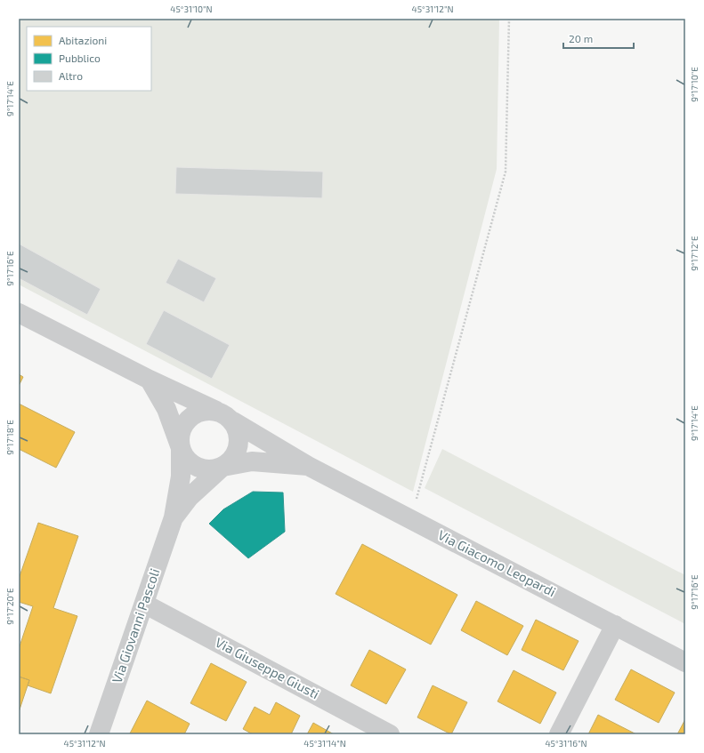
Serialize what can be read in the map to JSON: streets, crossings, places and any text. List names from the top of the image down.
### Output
{
  "streets": {
    "street": ["Via Giacomo Leopardi", "Via Giovanni Pascoli", "Via Giuseppe Giusti"]
  },
  "crossings": [
    ["Via Giacomo Leopardi", "Via Giovanni Pascoli"],
    ["Via Giovanni Pascoli", "Via Giuseppe Giusti"]
  ],
  "legend": ["Abitazioni", "Pubblico", "Altro"],
  "scale_bar": "20 m",
  "coordinates": [
    "45°31'10\"N",
    "45°31'12\"N",
    "9°17'10\"E",
    "9°17'14\"E",
    "9°17'12\"E",
    "9°17'16\"E",
    "9°17'18\"E",
    "9°17'20\"E",
    "45°31'14\"N",
    "45°31'16\"N"
  ]
}
